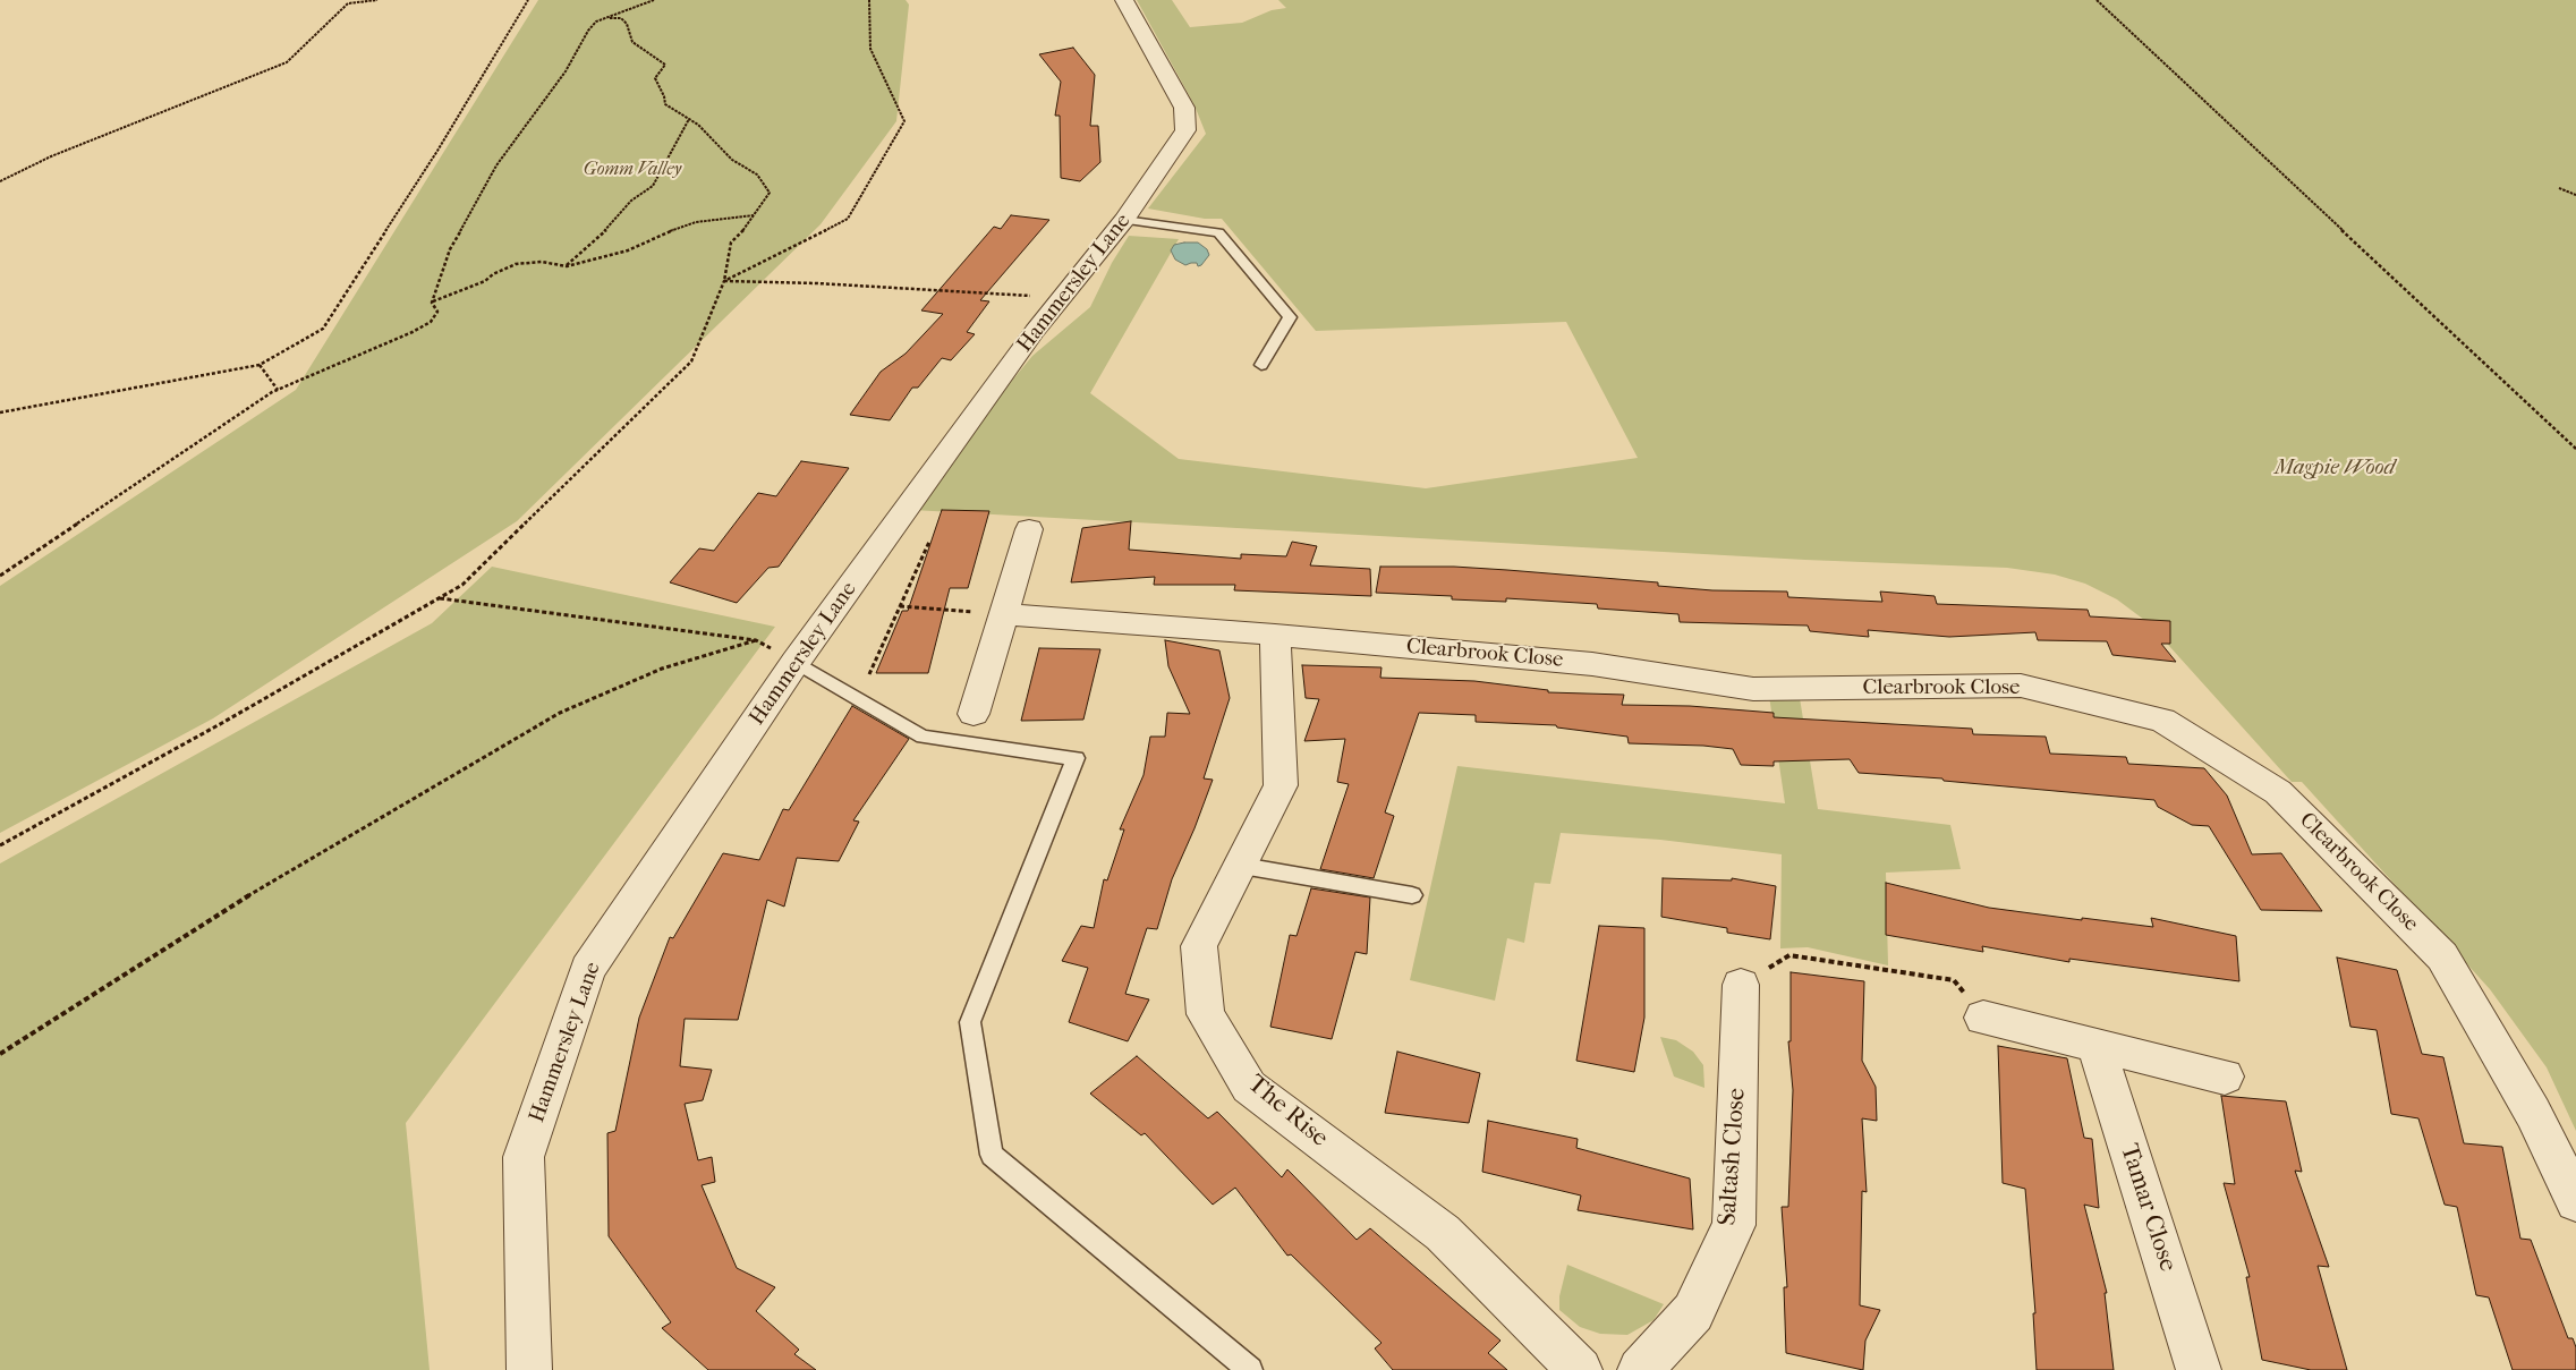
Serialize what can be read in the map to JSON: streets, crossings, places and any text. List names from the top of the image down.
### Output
{
  "streets": {
    "street": [
      "Hammersley Lane",
      "Clearbrook Close",
      "The Rise",
      "Saltash Close",
      "Tamar Close"
    ]
  },
  "crossings": [
    ["Clearbrook Close", "The Rise"]
  ],
  "parks": ["Gomm Valley", "Magpie Wood"]
}
